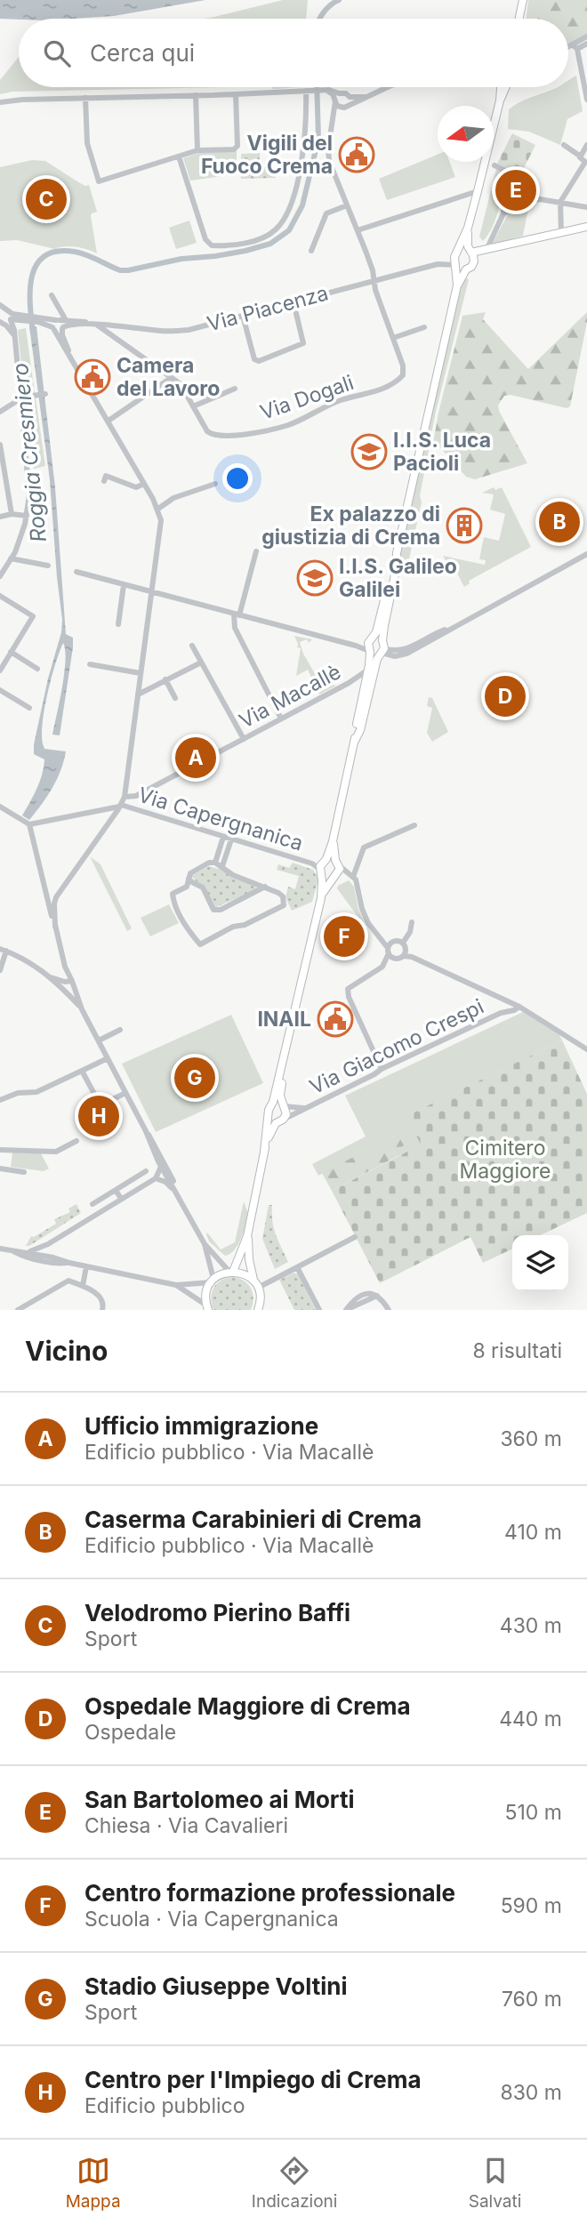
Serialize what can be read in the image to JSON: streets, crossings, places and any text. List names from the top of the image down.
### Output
{
  "streets": {
    "street": [
      "Via Piacenza",
      "Via Dogali",
      "Via Macallè",
      "Via Capergnanica",
      "Via Giacomo Crespi"
    ]
  },
  "crossings": [
    ["Via Piacenza", "Via Dogali"]
  ],
  "water": ["Roggia Cresmiero"],
  "parks": ["Cimitero Maggiore"],
  "places": {
    "public building": ["Vigili del Fuoco Crema", "Camera del Lavoro", "INAIL"],
    "school or university": ["I.I.S. Luca Pacioli", "I.I.S. Galileo Galilei"],
    "building": ["Ex palazzo di giustizia di Crema"]
  },
  "north": "left",
  "page": {
    "search": "Cerca qui",
    "pins": [
      "E",
      "C",
      "B",
      "D",
      "A",
      "F",
      "G",
      "H"
    ],
    "heading": ["Vicino", "8 risultati"],
    "list": [
      {
        "mark": "A",
        "name": "Ufficio immigrazione",
        "note": "Edificio pubblico · Via Macallè",
        "value": "360 m"
      },
      {
        "mark": "B",
        "name": "Caserma Carabinieri di Crema",
        "note": "Edificio pubblico · Via Macallè",
        "value": "410 m"
      },
      {
        "mark": "C",
        "name": "Velodromo Pierino Baffi",
        "note": "Sport",
        "value": "430 m"
      },
      {
        "mark": "D",
        "name": "Ospedale Maggiore di Crema",
        "note": "Ospedale",
        "value": "440 m"
      },
      {
        "mark": "E",
        "name": "San Bartolomeo ai Morti",
        "note": "Chiesa · Via Cavalieri",
        "value": "510 m"
      },
      {
        "mark": "F",
        "name": "Centro formazione professionale",
        "note": "Scuola · Via Capergnanica",
        "value": "590 m"
      },
      {
        "mark": "G",
        "name": "Stadio Giuseppe Voltini",
        "note": "Sport",
        "value": "760 m"
      },
      {
        "mark": "H",
        "name": "Centro per l'Impiego di Crema",
        "note": "Edificio pubblico",
        "value": "830 m"
      }
    ],
    "nav": ["Mappa", "Indicazioni", "Salvati"]
  }
}
